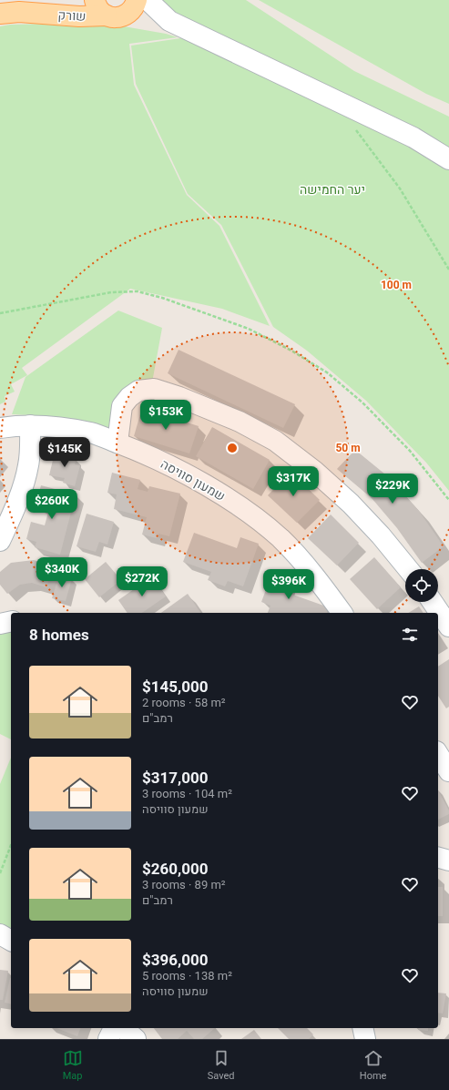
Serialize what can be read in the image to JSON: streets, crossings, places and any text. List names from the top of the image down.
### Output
{
  "streets": {
    "main road": ["שורק"],
    "street": ["שמעון סוויסה"]
  },
  "parks": ["יער החמישה"],
  "page": {
    "price": [
      "$153K",
      "$145K",
      "$317K",
      "$229K",
      "$260K",
      "$340K",
      "$272K",
      "$396K"
    ],
    "heading": "8 homes",
    "list": [
      {
        "name": "$145,000",
        "note": "2 rooms · 58 m² · רמב\"ם"
      },
      {
        "name": "$317,000",
        "note": "3 rooms · 104 m² · שמעון סוויסה"
      },
      {
        "name": "$260,000",
        "note": "3 rooms · 89 m² · רמב\"ם"
      },
      {
        "name": "$396,000",
        "note": "5 rooms · 138 m² · שמעון סוויסה"
      }
    ],
    "tabs": ["Map", "Saved", "Home"]
  },
  "rings": ["100 m", "50 m"]
}
